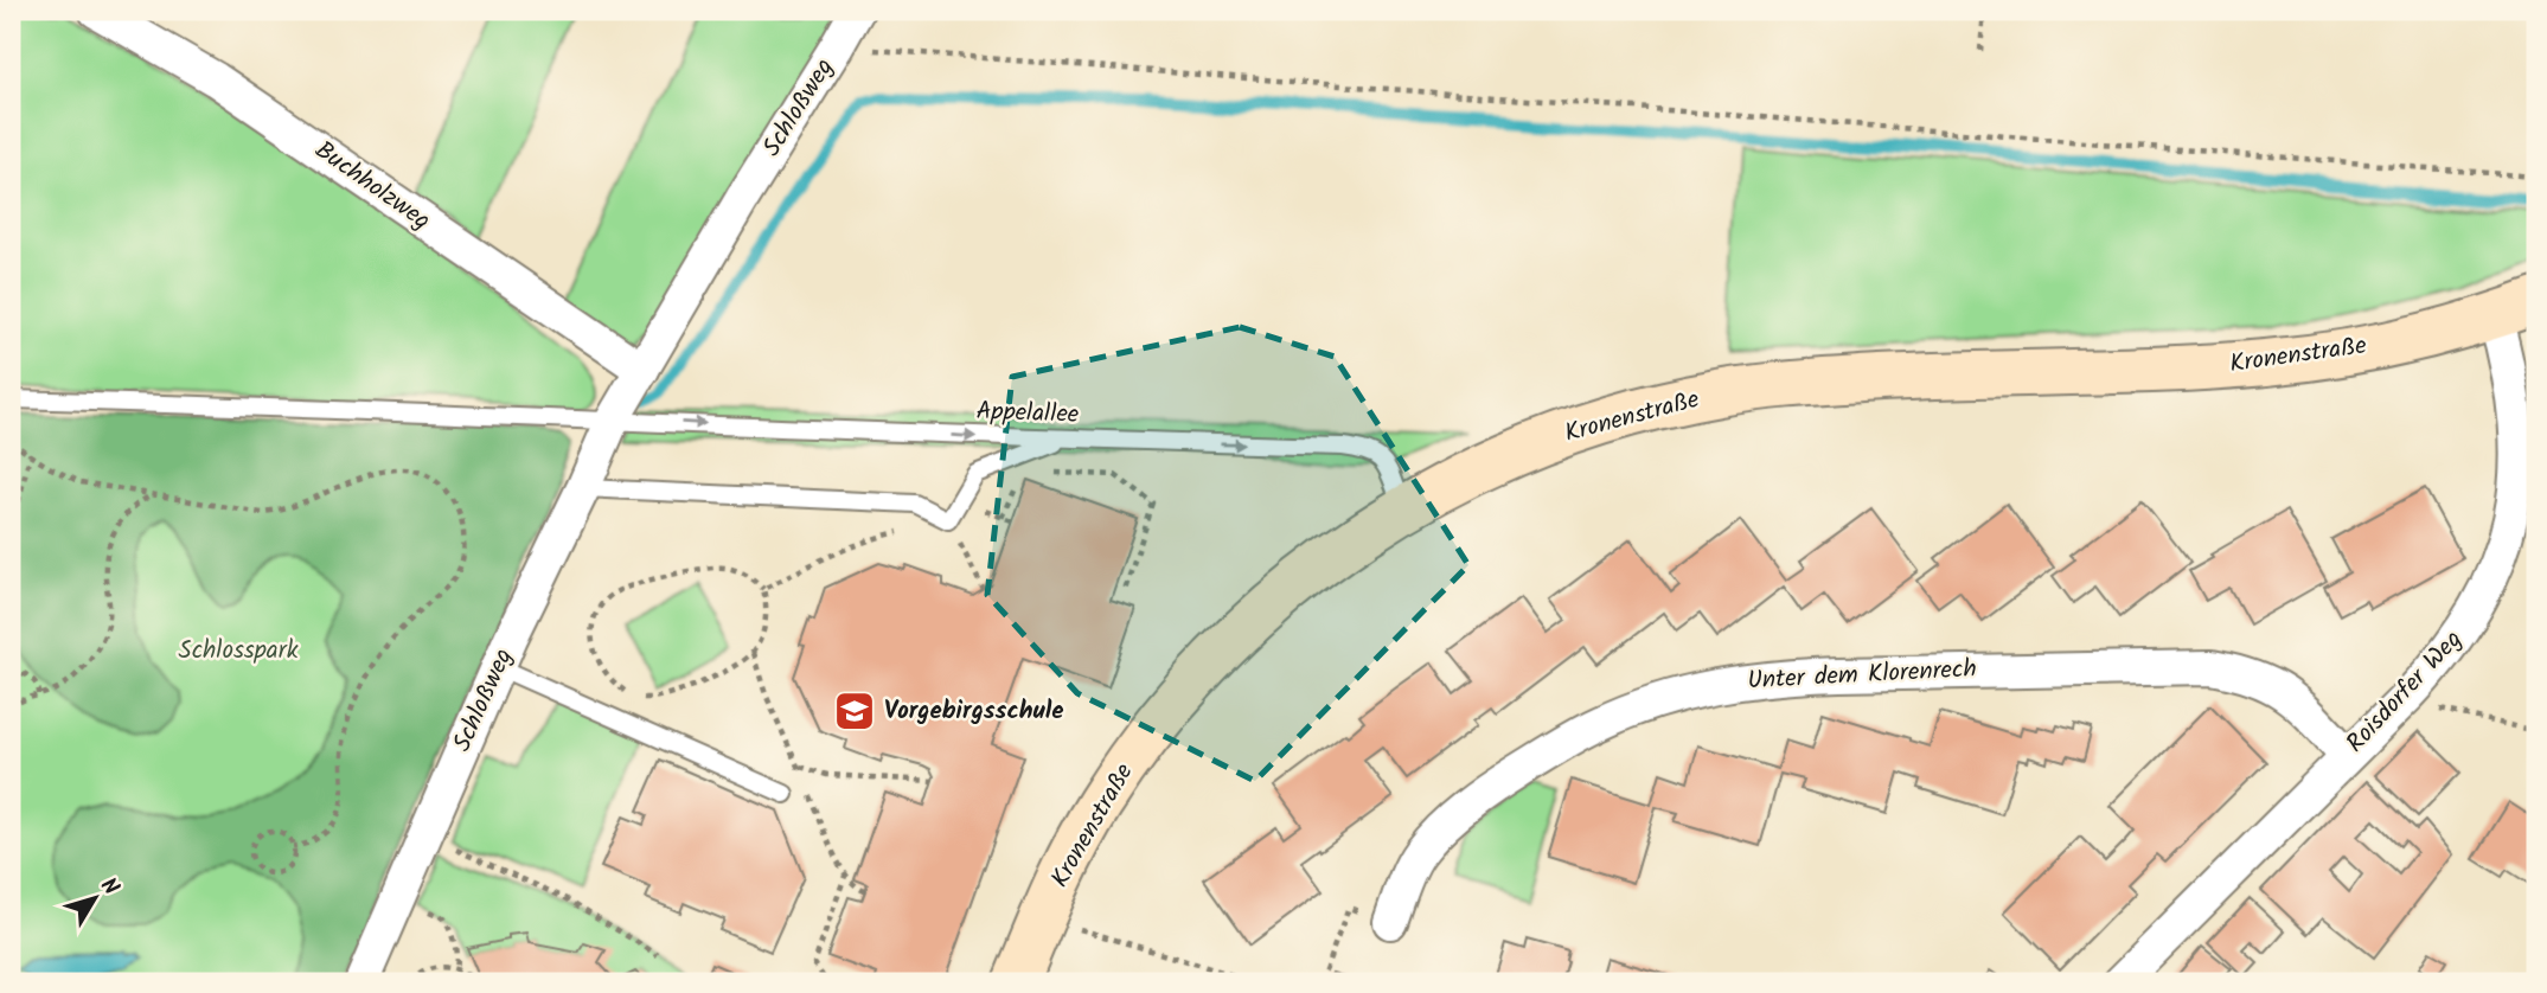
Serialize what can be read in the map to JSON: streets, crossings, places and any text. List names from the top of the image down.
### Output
{
  "streets": {
    "street": [
      "Schloßweg",
      "Buchholzweg",
      "Kronenstraße",
      "Unter dem Klorenrech",
      "Roisdorfer Weg"
    ],
    "lane": ["Appelallee"]
  },
  "crossings": [
    ["Schloßweg", "Buchholzweg"],
    ["Schloßweg", "Appelallee"],
    ["Kronenstraße", "Appelallee"],
    ["Kronenstraße", "Roisdorfer Weg"],
    ["Unter dem Klorenrech", "Roisdorfer Weg"]
  ],
  "parks": ["Schlosspark"],
  "places": {
    "school or university": ["Vorgebirgsschule"]
  },
  "north": "top right"
}
